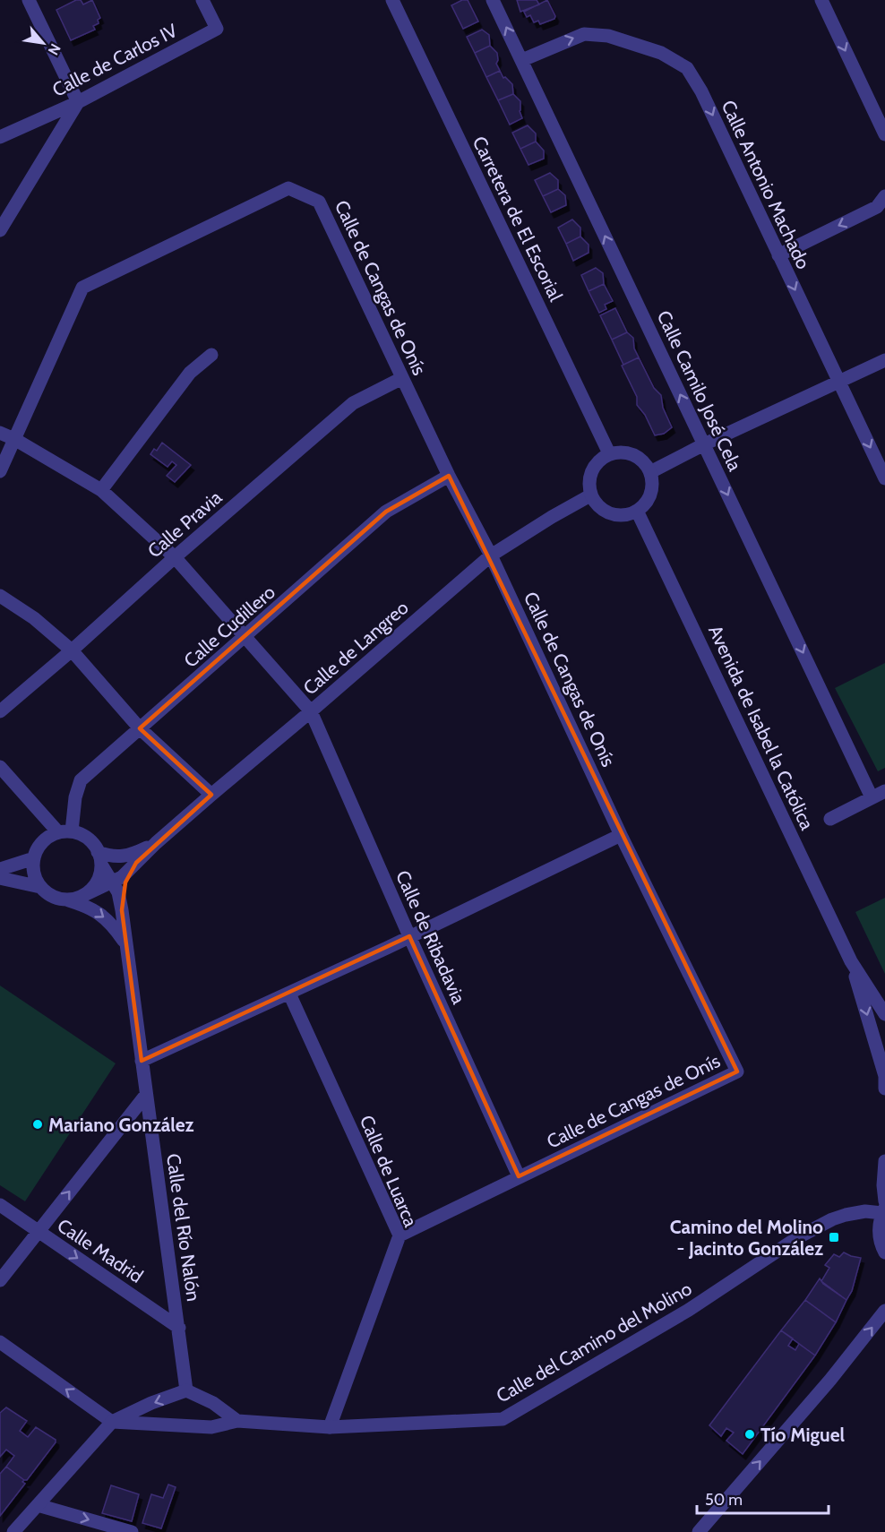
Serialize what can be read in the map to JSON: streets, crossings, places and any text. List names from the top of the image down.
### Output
{
  "streets": {
    "street": [
      "Calle de Carlos IV",
      "Calle Antonio Machado",
      "Carretera de El Escorial",
      "Calle de Cangas de Onís",
      "Calle Camilo José Cela",
      "Calle Pravia",
      "Calle Cudillero",
      "Calle de Langreo",
      "Avenida de Isabel la Católica",
      "Calle de Ribadavia",
      "Calle de Luarca",
      "Calle del Río Nalón",
      "Calle Madrid",
      "Calle del Camino del Molino"
    ]
  },
  "crossings": [
    ["Calle Antonio Machado", "Calle Camilo José Cela"],
    ["Carretera de El Escorial", "Calle de Langreo"],
    ["Carretera de El Escorial", "Avenida de Isabel la Católica"],
    ["Calle de Cangas de Onís", "Calle Pravia"],
    ["Calle de Cangas de Onís", "Calle Cudillero"],
    ["Calle de Cangas de Onís", "Calle de Langreo"],
    ["Calle de Cangas de Onís", "Calle de Ribadavia"],
    ["Calle de Cangas de Onís", "Calle de Luarca"],
    ["Calle Pravia", "Calle de Ribadavia"],
    ["Calle Cudillero", "Calle de Ribadavia"],
    ["Calle Cudillero", "Calle del Río Nalón"],
    ["Calle de Langreo", "Avenida de Isabel la Católica"],
    ["Calle de Langreo", "Calle de Ribadavia"],
    ["Calle de Langreo", "Calle del Río Nalón"],
    ["Calle de Luarca", "Calle del Camino del Molino"],
    ["Calle del Río Nalón", "Calle Madrid"]
  ],
  "one_way": ["Calle Antonio Machado"],
  "places": {
    "other": ["Mariano González", "Tío Miguel"],
    "transit": ["Camino del Molino - Jacinto González"]
  },
  "scale_bar": "50 m",
  "north": "bottom right"
}
